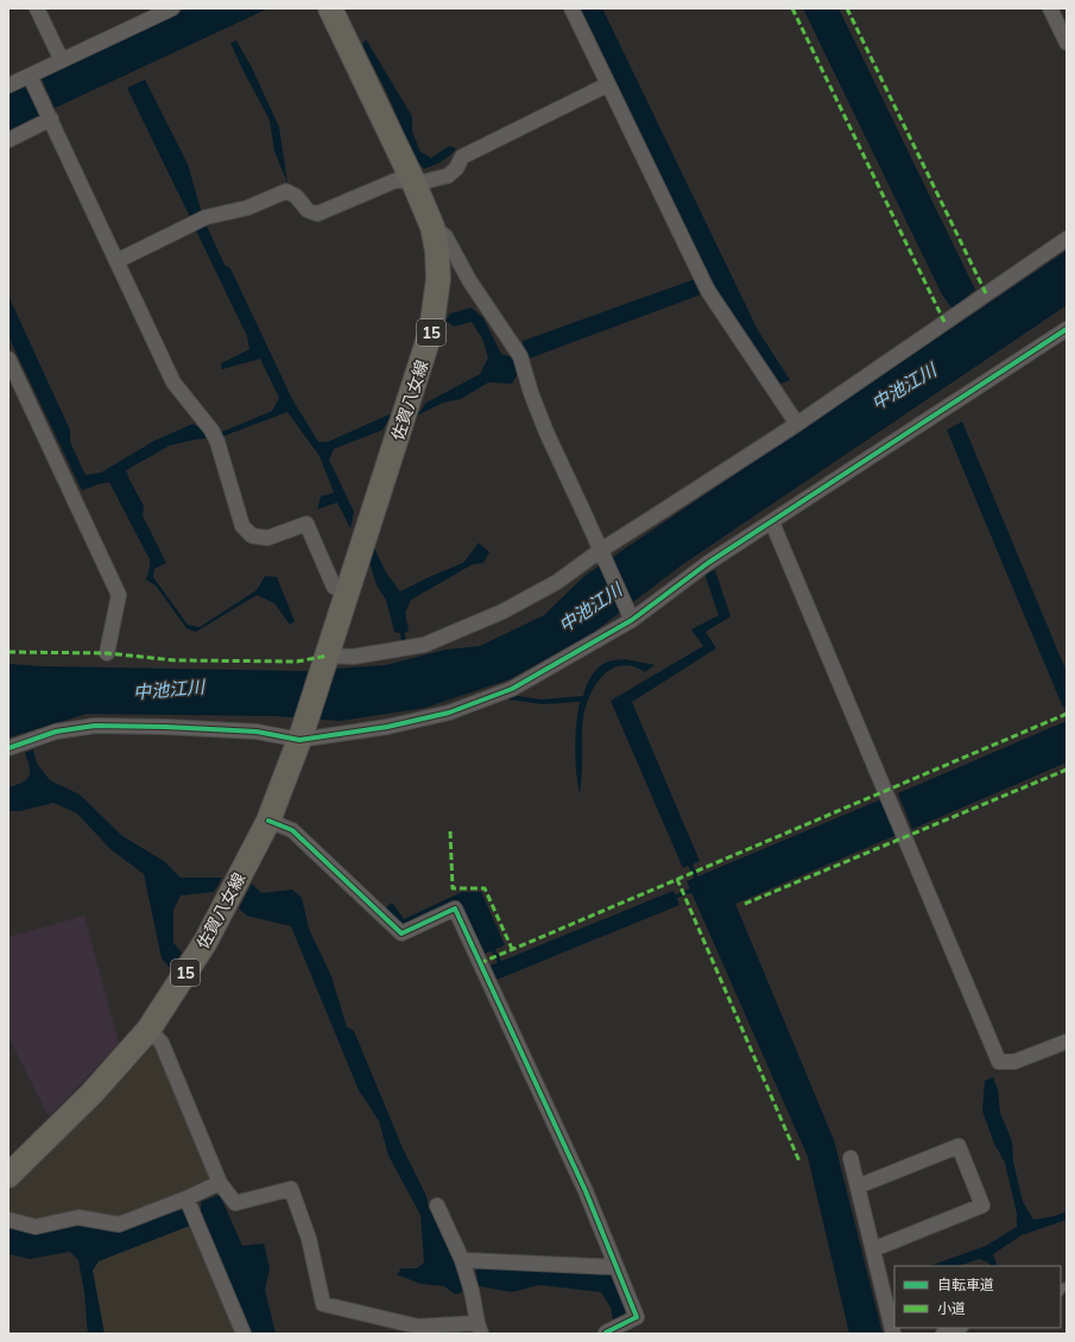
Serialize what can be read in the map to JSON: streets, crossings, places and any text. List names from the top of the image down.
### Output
{
  "streets": {
    "main road": ["15", "佐賀八女線"]
  },
  "crossings": [
    ["15", "佐賀八女線"]
  ],
  "water": ["中池江川"],
  "legend": ["自転車道", "小道"]
}
